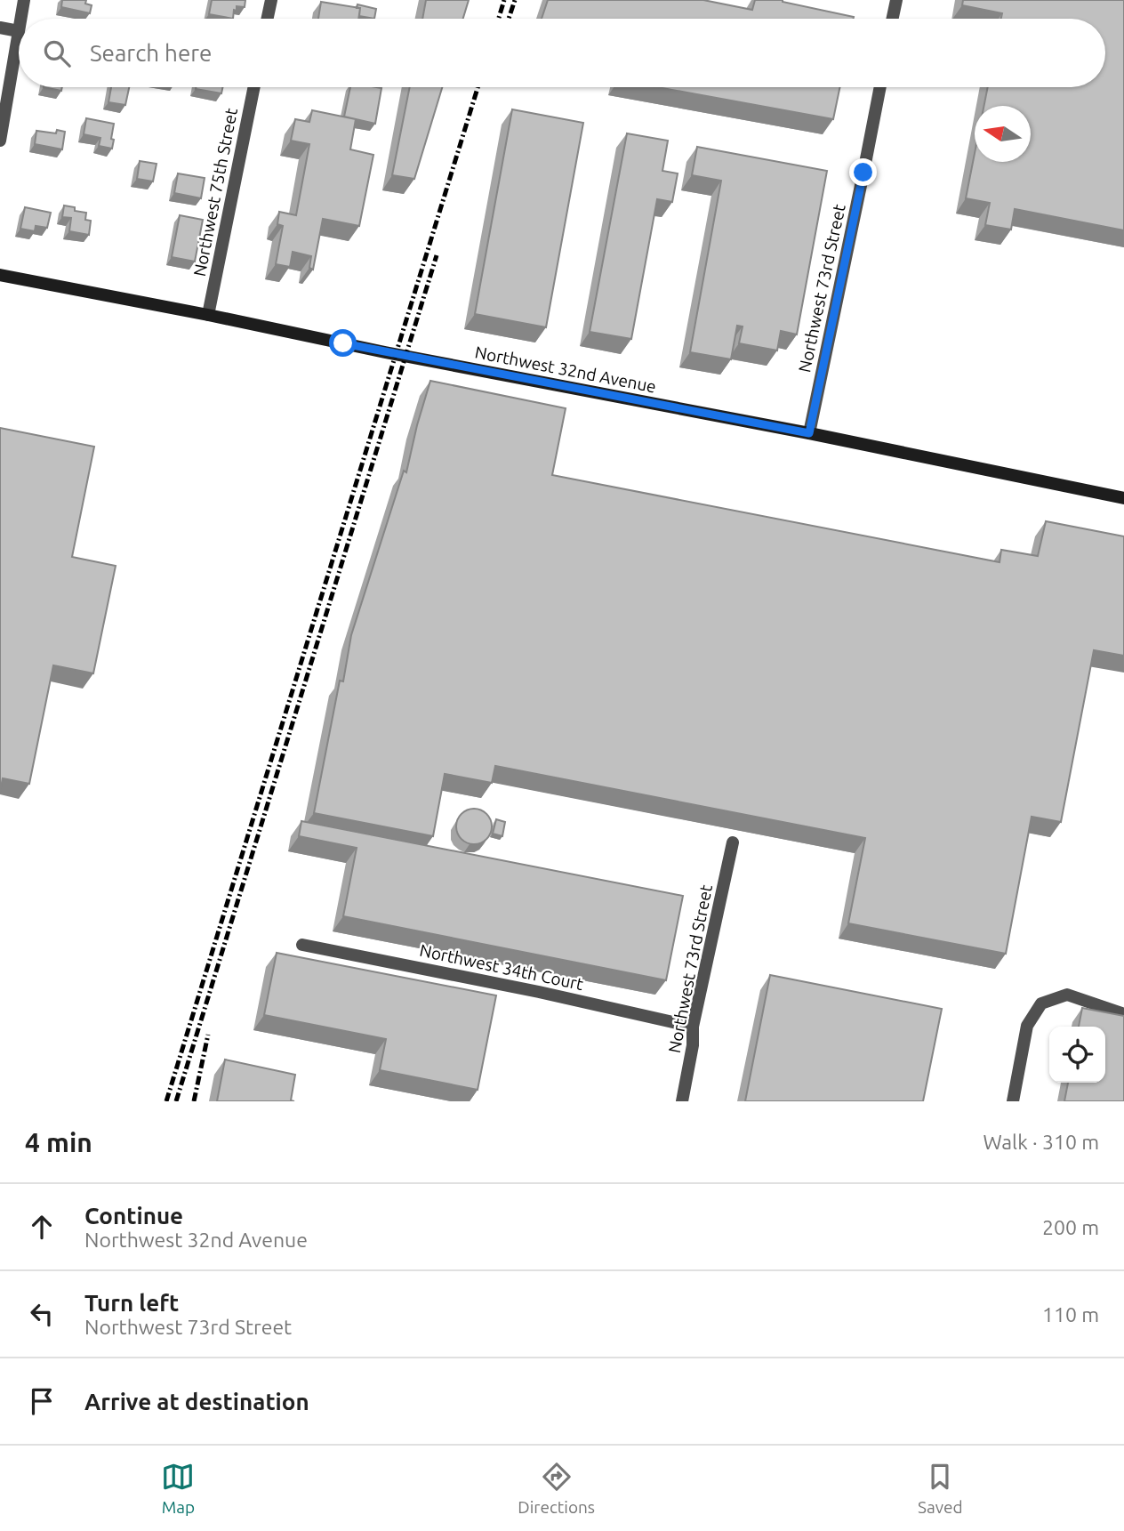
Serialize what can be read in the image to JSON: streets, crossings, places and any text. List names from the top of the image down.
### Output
{
  "streets": {
    "main road": ["Northwest 32nd Avenue"],
    "street": ["Northwest 75th Street", "Northwest 73rd Street", "Northwest 34th Court"]
  },
  "crossings": [
    ["Northwest 75th Street", "Northwest 32nd Avenue"],
    ["Northwest 73rd Street", "Northwest 32nd Avenue"],
    ["Northwest 73rd Street", "Northwest 34th Court"]
  ],
  "north": "left",
  "page": {
    "search": "Search here",
    "heading": ["4 min", "Walk · 310 m"],
    "list": [
      ["Continue", "Northwest 32nd Avenue", "200 m"],
      ["Turn left", "Northwest 73rd Street", "110 m"],
      "Arrive at destination"
    ],
    "nav": ["Map", "Directions", "Saved"]
  }
}
